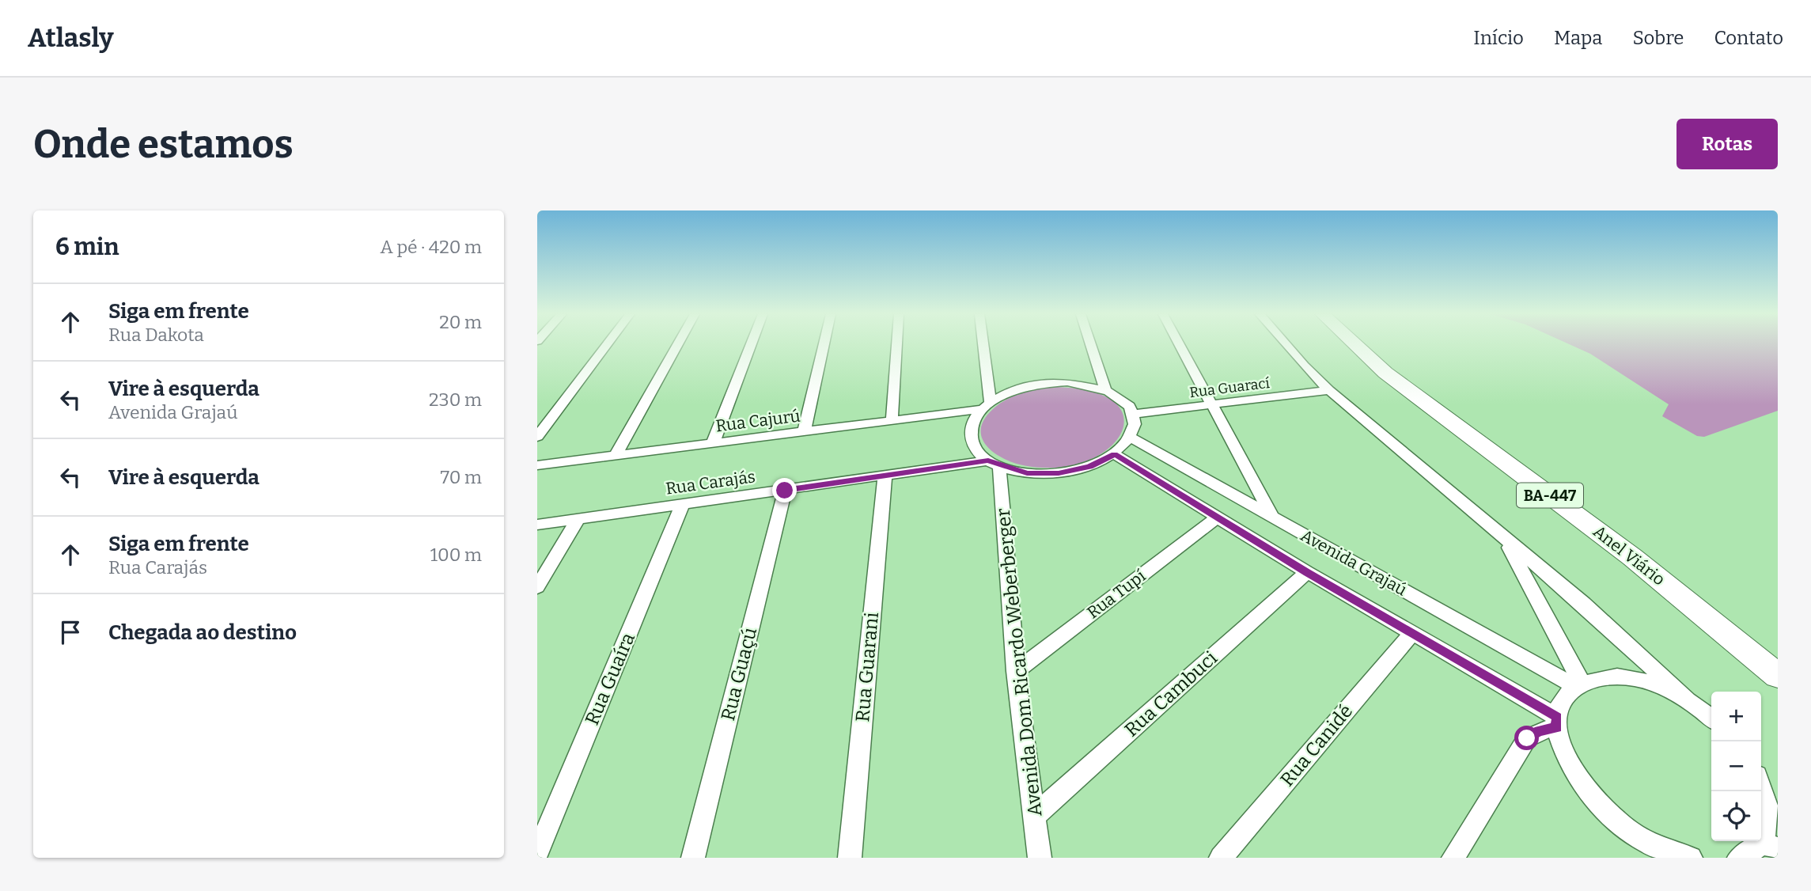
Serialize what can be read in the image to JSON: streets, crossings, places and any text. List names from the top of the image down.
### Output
{
  "streets": {
    "main road": ["BA-447", "Anel Viário"],
    "street": [
      "Rua Guarací",
      "Rua Cajurú",
      "Rua Carajás",
      "Avenida Grajaú",
      "Rua Tupí",
      "Avenida Dom Ricardo Weberberger",
      "Rua Guarani",
      "Rua Guaçú",
      "Rua Guaíra",
      "Rua Cambuci",
      "Rua Canidé"
    ]
  },
  "crossings": [
    ["Rua Guarací", "Rua Cajurú"],
    ["Rua Guarací", "Rua Carajás"],
    ["Rua Guarací", "Avenida Grajaú"],
    ["Rua Guarací", "Avenida Dom Ricardo Weberberger"],
    ["Rua Cajurú", "Rua Carajás"],
    ["Rua Cajurú", "Avenida Grajaú"],
    ["Rua Cajurú", "Avenida Dom Ricardo Weberberger"],
    ["Rua Carajás", "Avenida Grajaú"],
    ["Rua Carajás", "Avenida Dom Ricardo Weberberger"],
    ["Rua Carajás", "Rua Guarani"],
    ["Rua Carajás", "Rua Guaçú"],
    ["Rua Carajás", "Rua Guaíra"],
    ["Avenida Grajaú", "Rua Tupí"],
    ["Avenida Grajaú", "Avenida Dom Ricardo Weberberger"],
    ["Avenida Grajaú", "Rua Cambuci"],
    ["Avenida Grajaú", "Rua Canidé"],
    ["Rua Tupí", "Avenida Dom Ricardo Weberberger"],
    ["Avenida Dom Ricardo Weberberger", "Rua Cambuci"]
  ],
  "page": {
    "header": "Atlasly",
    "nav": [
      "Início",
      "Mapa",
      "Sobre",
      "Contato"
    ],
    "buttons": "Rotas",
    "title": "Onde estamos",
    "heading": ["6 min", "A pé · 420 m"],
    "list": [
      ["Siga em frente", "Rua Dakota", "20 m"],
      ["Vire à esquerda", "Avenida Grajaú", "230 m"],
      ["Vire à esquerda", "70 m"],
      ["Siga em frente", "Rua Carajás", "100 m"],
      "Chegada ao destino"
    ],
    "map_buttons": ["+", "−"]
  }
}
